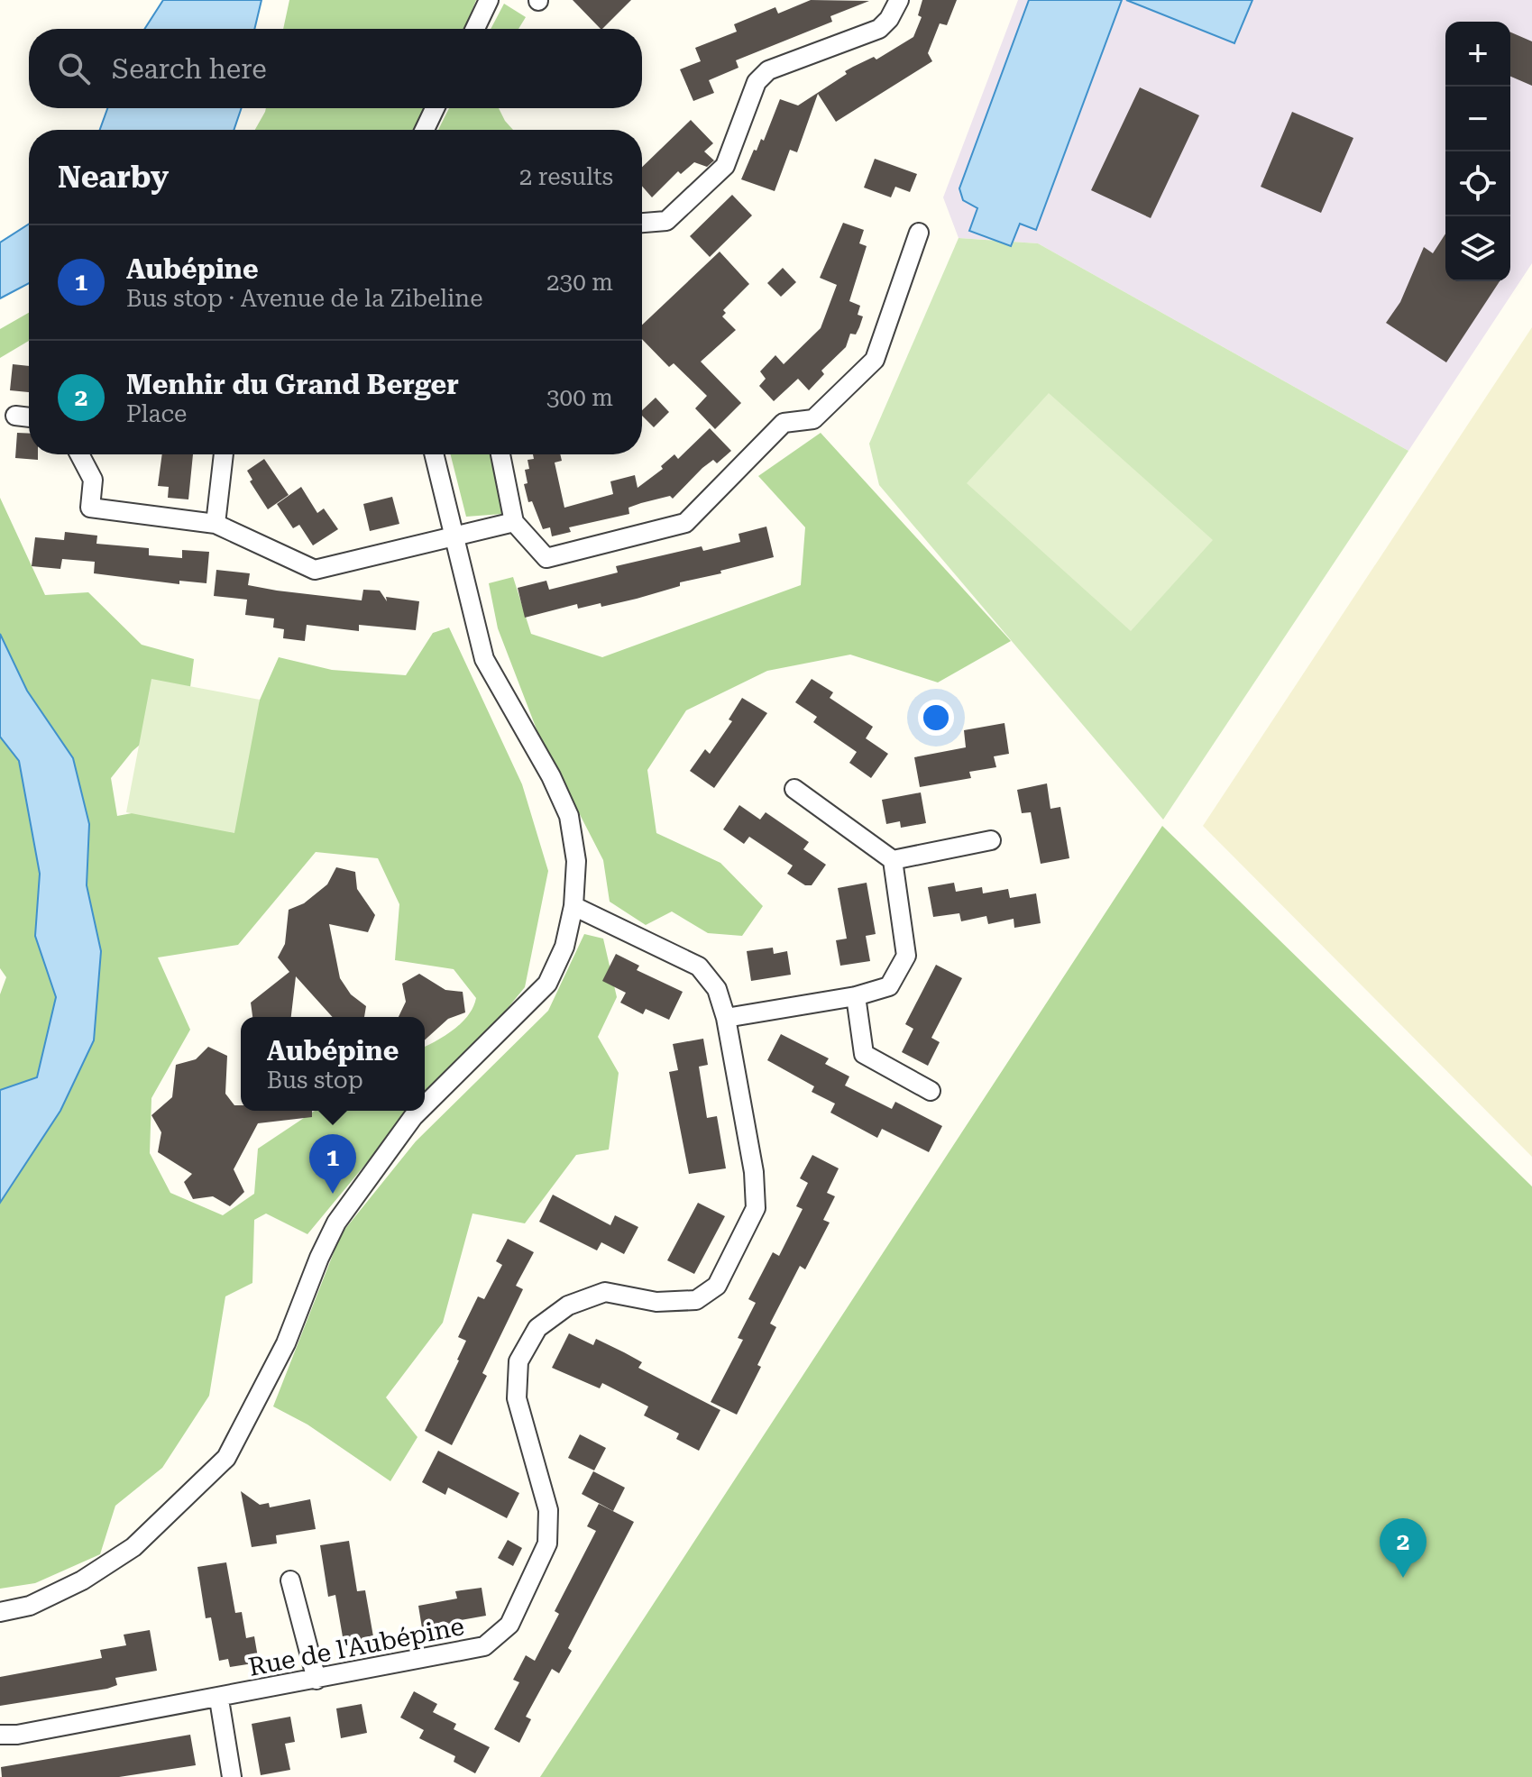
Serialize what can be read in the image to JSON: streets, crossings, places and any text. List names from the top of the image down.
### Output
{
  "streets": {
    "street": ["Rue de l'Aubépine"]
  },
  "page": {
    "map_buttons": ["+", "−"],
    "search": "Search here",
    "heading": ["Nearby", "2 results"],
    "list": [
      {
        "mark": "1",
        "name": "Aubépine",
        "note": "Bus stop · Avenue de la Zibeline",
        "value": "230 m"
      },
      {
        "mark": "2",
        "name": "Menhir du Grand Berger",
        "note": "Place",
        "value": "300 m"
      }
    ],
    "popup": ["Aubépine", "Bus stop"],
    "pins": ["1", "2"]
  }
}
